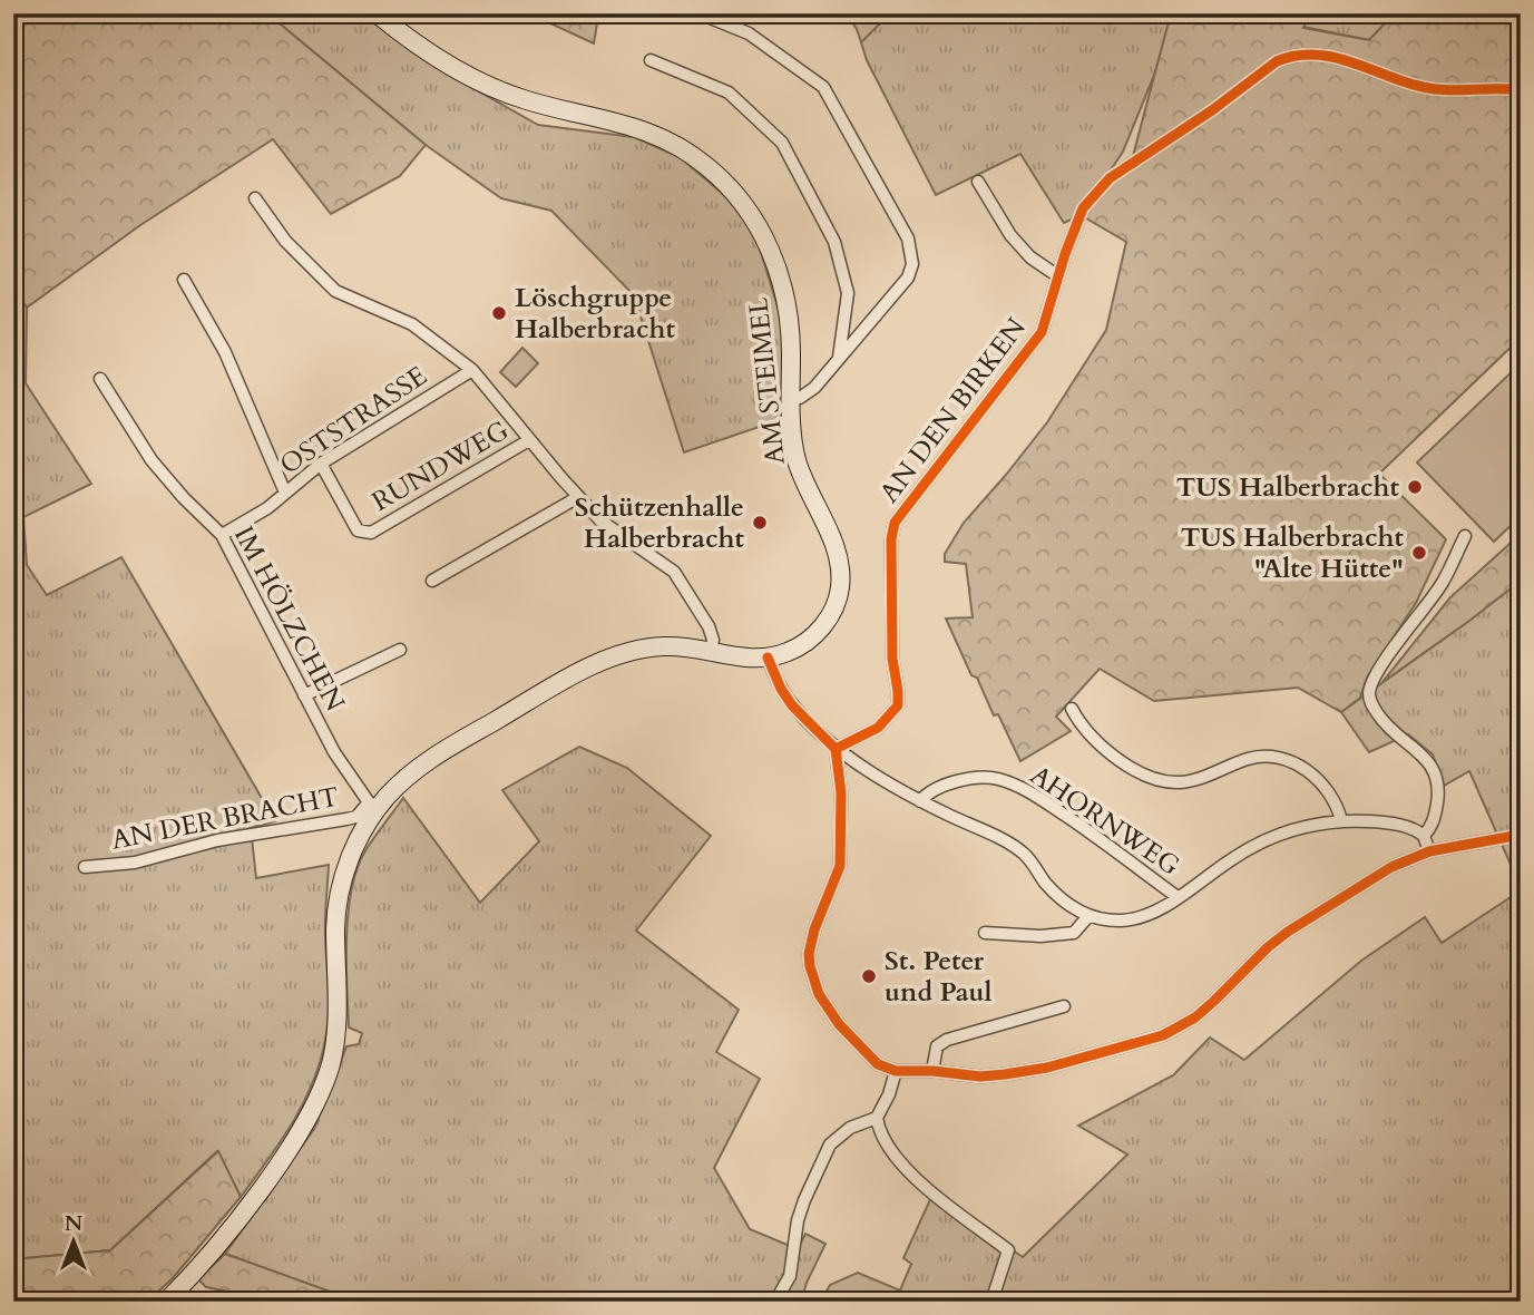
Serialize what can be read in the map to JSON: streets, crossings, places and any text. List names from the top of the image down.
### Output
{
  "streets": {
    "main road": ["AM STEIMEL"],
    "street": [
      "AN DEN BIRKEN",
      "OSTSTRASSE",
      "RUNDWEG",
      "IM HÖLZCHEN",
      "AN DER BRACHT",
      "AHORNWEG"
    ]
  },
  "crossings": [
    ["OSTSTRASSE", "RUNDWEG"],
    ["OSTSTRASSE", "IM HÖLZCHEN"],
    ["IM HÖLZCHEN", "AN DER BRACHT"]
  ],
  "places": [
    "Löschgruppe Halberbracht",
    "TUS Halberbracht",
    "Schützenhalle Halberbracht",
    "TUS Halberbracht \"Alte Hütte\"",
    "St. Peter und Paul"
  ],
  "north": "top"
}
